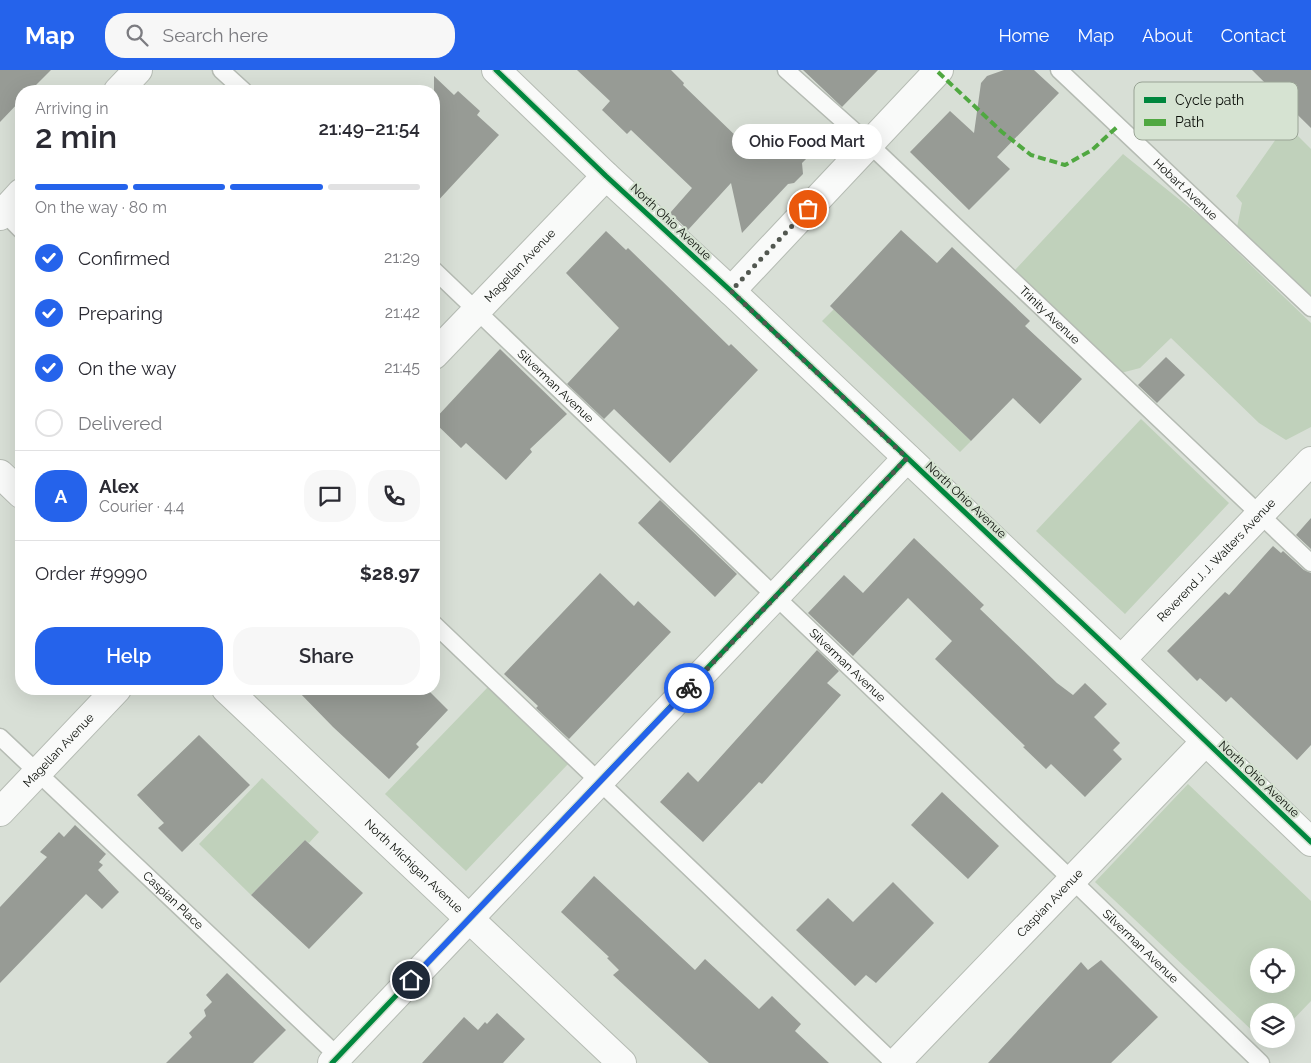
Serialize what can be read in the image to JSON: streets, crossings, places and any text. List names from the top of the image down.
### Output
{
  "streets": {
    "street": [
      "North Ohio Avenue",
      "Magellan Avenue",
      "Reverend J. J. Walters Avenue",
      "North Michigan Avenue",
      "Caspian Avenue"
    ],
    "lane": [
      "Hobart Avenue",
      "Trinity Avenue",
      "Silverman Avenue",
      "Caspian Place"
    ]
  },
  "crossings": [
    ["North Ohio Avenue", "Magellan Avenue"],
    ["North Ohio Avenue", "Reverend J. J. Walters Avenue"],
    ["North Ohio Avenue", "Caspian Avenue"],
    ["Magellan Avenue", "Silverman Avenue"],
    ["Magellan Avenue", "Caspian Place"],
    ["Trinity Avenue", "Reverend J. J. Walters Avenue"],
    ["Silverman Avenue", "Caspian Avenue"]
  ],
  "places": ["Ohio Food Mart"],
  "legend": ["Cycle path", "Path"],
  "page": {
    "header": "Map",
    "search": "Search here",
    "nav": [
      "Home",
      "Map",
      "About",
      "Contact"
    ],
    "heading": ["2 min", "Arriving in", "21:49–21:54"],
    "panel": [
      "Alex",
      "Courier · 4.4",
      "Order #9990",
      "$28.97"
    ],
    "bubble": "Ohio Food Mart",
    "bar": "On the way · 80 m",
    "list": [
      ["Confirmed", "21:29"],
      ["Preparing", "21:42"],
      ["On the way", "21:45"],
      "Delivered"
    ],
    "round": "A",
    "buttons": ["Help", "Share"]
  }
}
